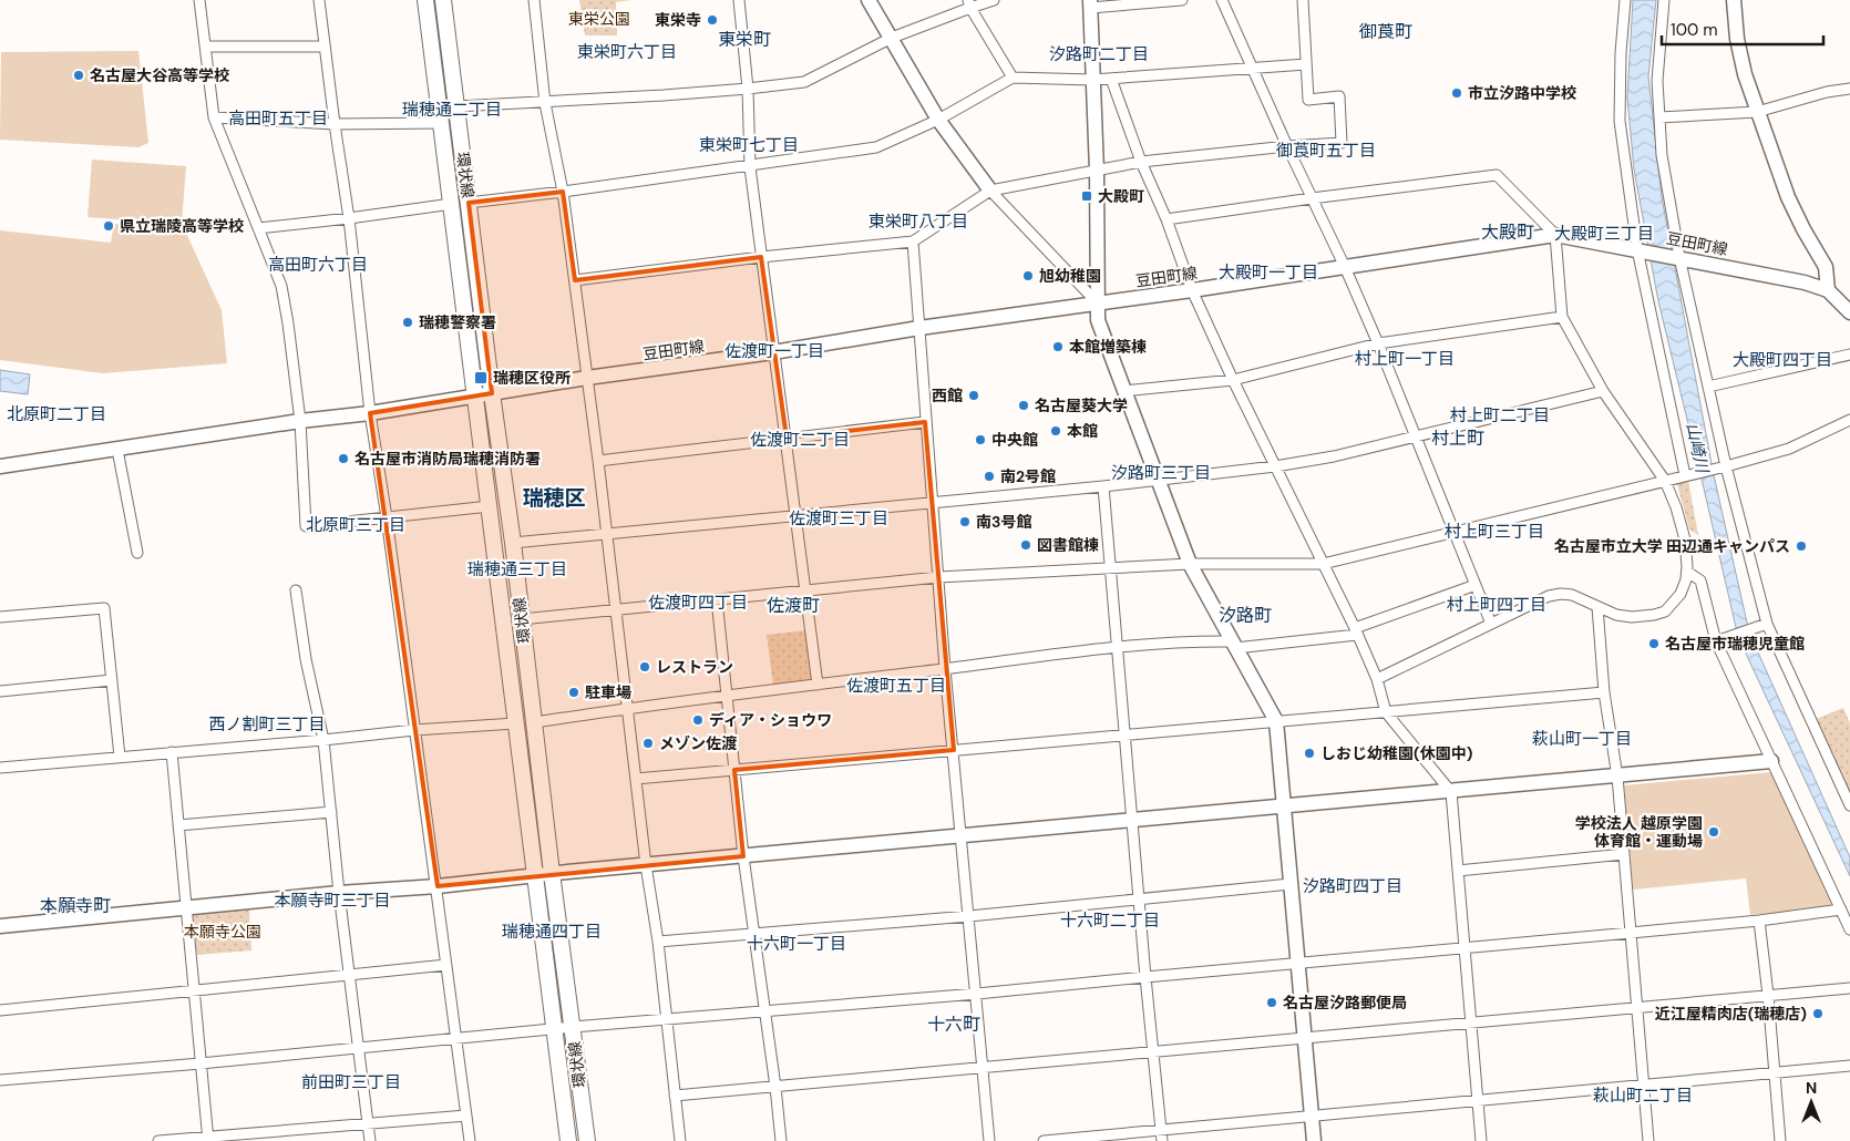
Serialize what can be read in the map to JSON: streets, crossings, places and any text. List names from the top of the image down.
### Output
{
  "streets": {
    "main road": ["環状線"],
    "street": ["豆田町線"]
  },
  "crossings": [
    ["環状線", "豆田町線"]
  ],
  "districts": [
    "御莨町",
    "東栄町",
    "東栄町六丁目",
    "汐路町二丁目",
    "瑞穂通二丁目",
    "高田町五丁目",
    "東栄町七丁目",
    "御莨町五丁目",
    "東栄町八丁目",
    "大殿町",
    "大殿町三丁目",
    "高田町六丁目",
    "大殿町一丁目",
    "佐渡町一丁目",
    "村上町一丁目",
    "大殿町四丁目",
    "北原町二丁目",
    "村上町二丁目",
    "村上町",
    "佐渡町二丁目",
    "汐路町三丁目",
    "瑞穂区",
    "佐渡町三丁目",
    "北原町三丁目",
    "村上町三丁目",
    "瑞穂通三丁目",
    "佐渡町四丁目",
    "佐渡町",
    "村上町四丁目",
    "汐路町",
    "佐渡町五丁目",
    "西ノ割町三丁目",
    "萩山町一丁目",
    "汐路町四丁目",
    "本願寺町三丁目",
    "本願寺町",
    "十六町二丁目",
    "瑞穂通四丁目",
    "十六町一丁目",
    "十六町",
    "前田町三丁目",
    "萩山町二丁目"
  ],
  "water": ["山崎川"],
  "parks": ["東栄公園", "本願寺公園"],
  "places": {
    "other": [
      "東栄寺",
      "名古屋大谷高等学校",
      "市立汐路中学校",
      "県立瑞陵高等学校",
      "旭幼稚園",
      "瑞穂警察署",
      "本館増築棟",
      "西館",
      "名古屋葵大学",
      "本館",
      "中央館",
      "名古屋市消防局瑞穂消防署",
      "南2号館",
      "南3号館",
      "図書館棟",
      "名古屋市立大学 田辺通キャンパス",
      "名古屋市瑞穂児童館",
      "レストラン",
      "駐車場",
      "ディア・ショウワ",
      "メゾン佐渡",
      "しおじ幼稚園(休園中)",
      "学校法人 越原学園 体育館・運動場",
      "名古屋汐路郵便局",
      "近江屋精肉店(瑞穂店)"
    ],
    "transit": ["大殿町", "瑞穂区役所"]
  },
  "scale_bar": "100 m",
  "north": "top"
}
